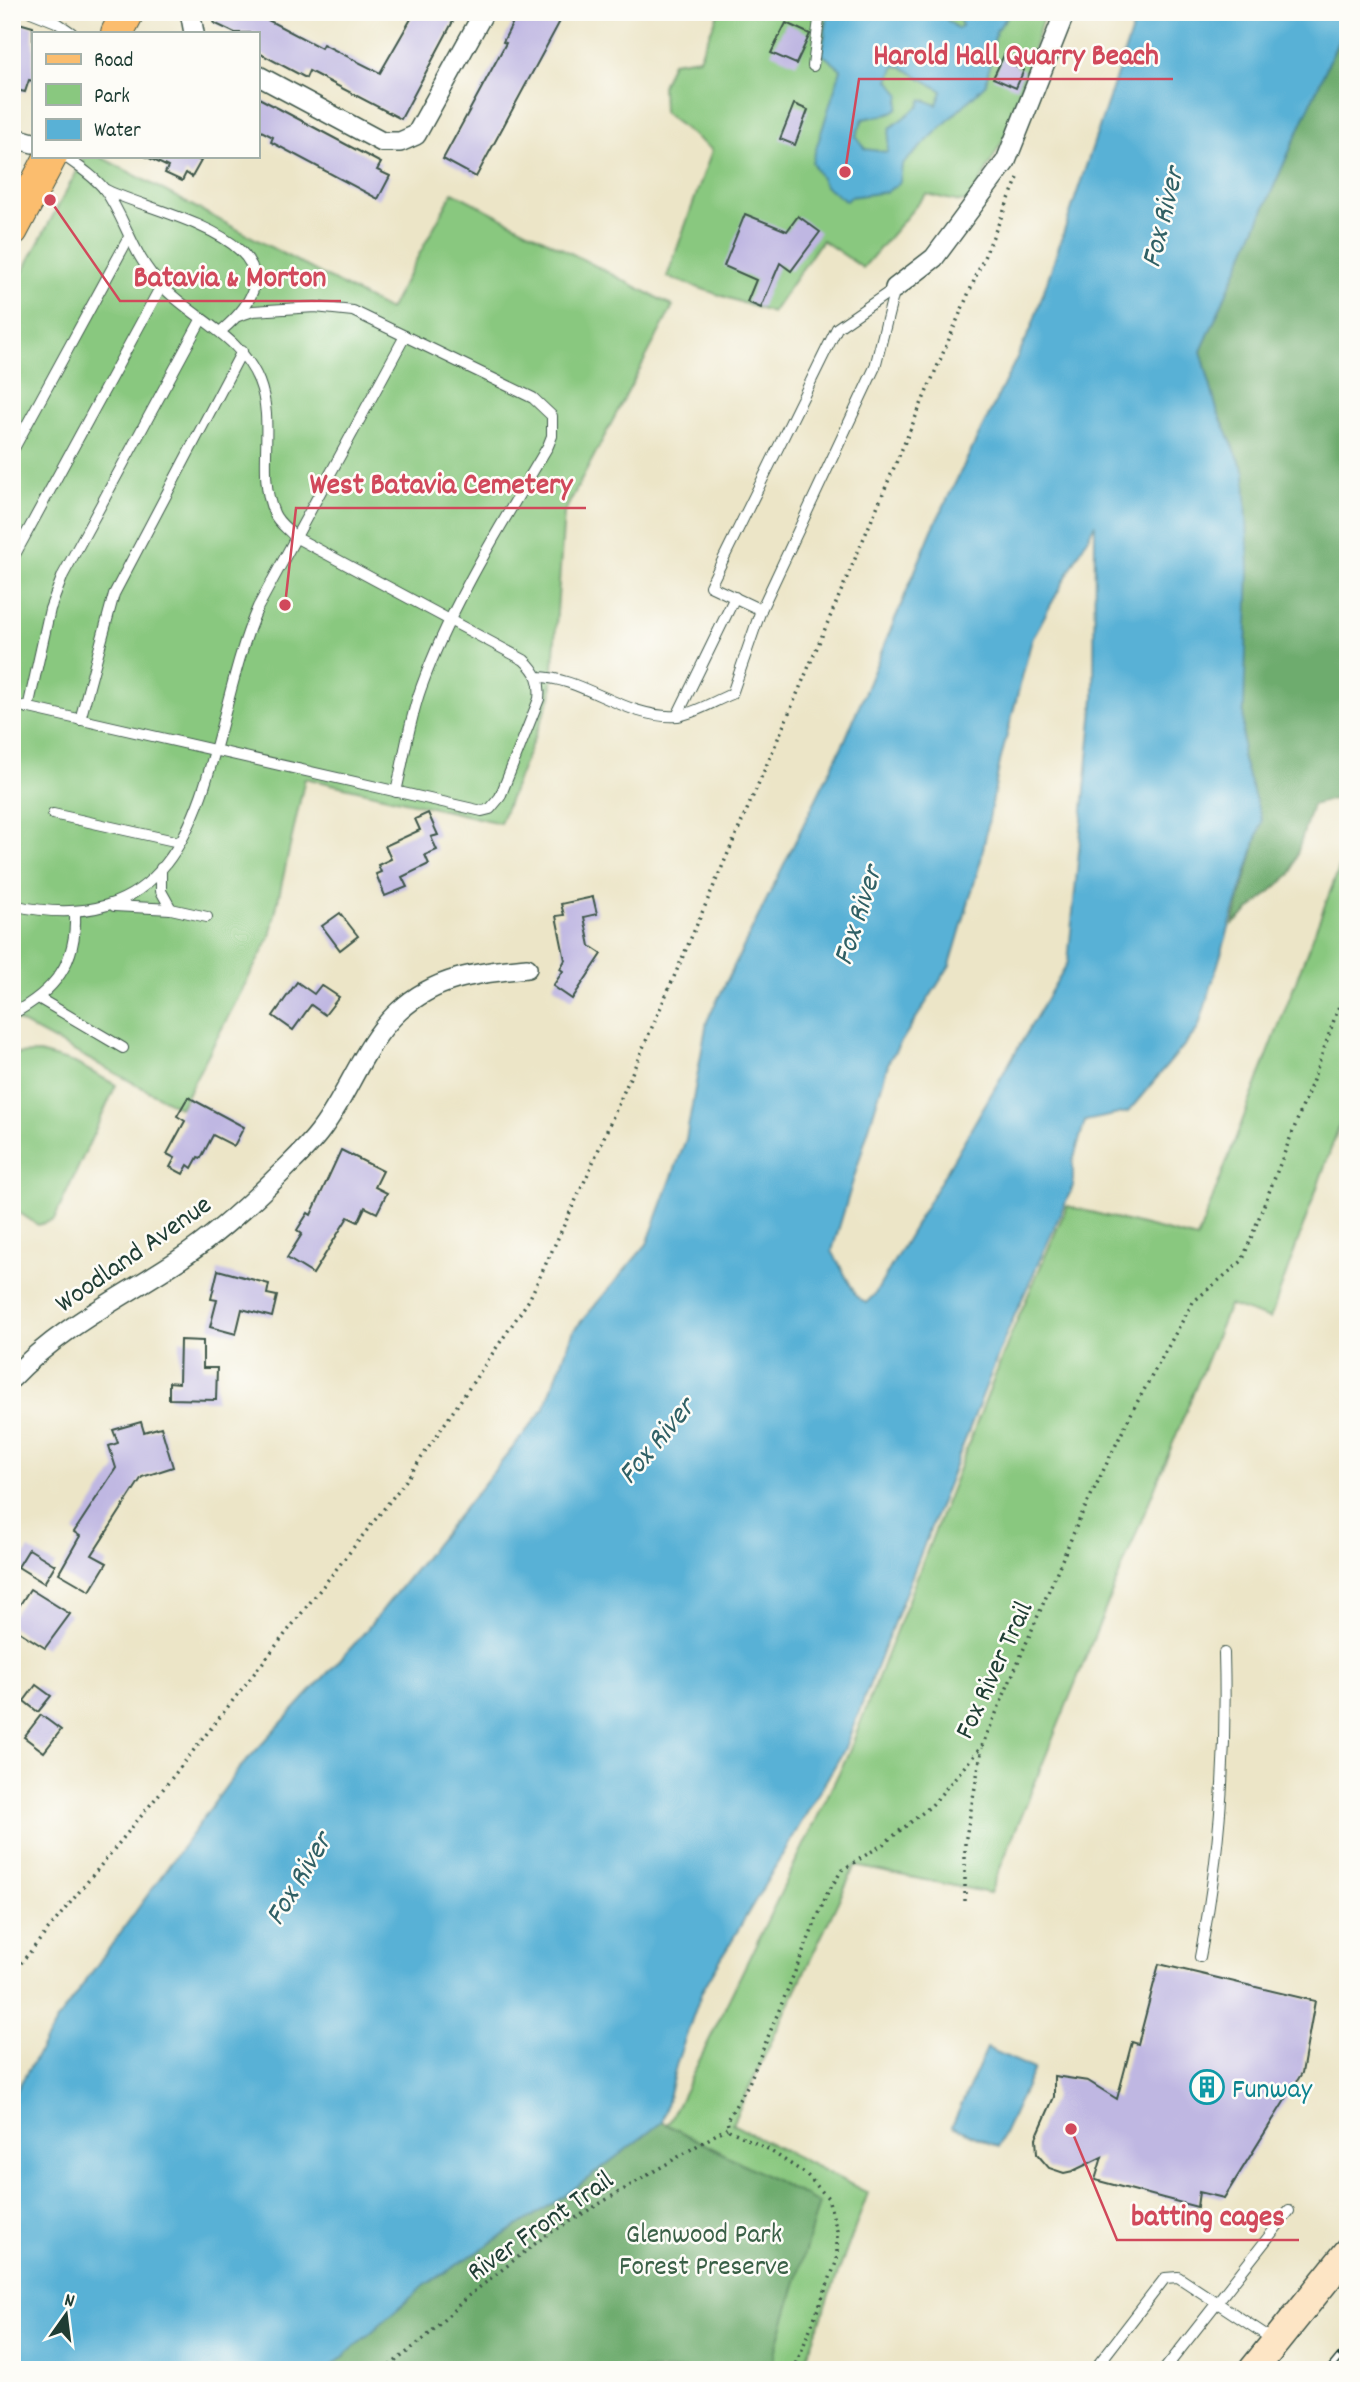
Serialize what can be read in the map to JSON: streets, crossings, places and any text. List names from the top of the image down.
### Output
{
  "streets": {
    "street": ["Woodland Avenue"],
    "path": ["Fox River Trail", "River Front Trail"]
  },
  "crossings": [
    ["Fox River Trail", "River Front Trail"]
  ],
  "water": ["Fox River"],
  "parks": ["Glenwood Park Forest Preserve"],
  "places": {
    "other": [
      "Harold Hall Quarry Beach",
      "Batavia & Morton",
      "West Batavia Cemetery",
      "batting cages"
    ],
    "building": ["Funway"]
  },
  "legend": ["Road", "Park", "Water"],
  "north": "top"
}
